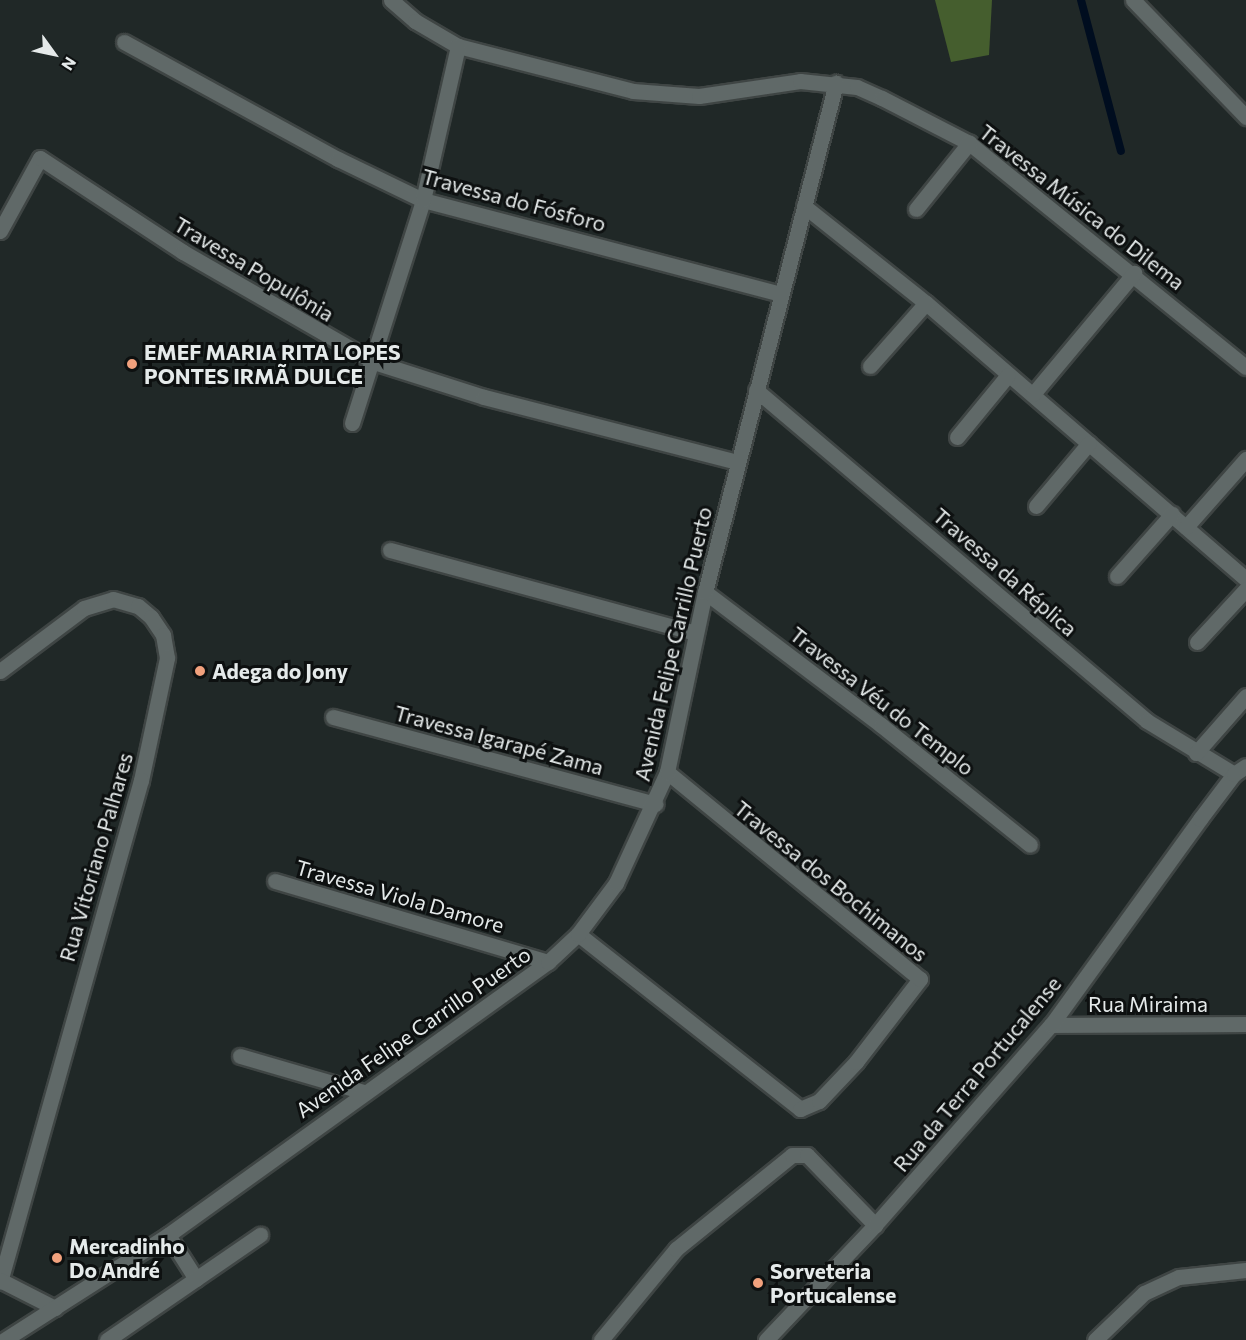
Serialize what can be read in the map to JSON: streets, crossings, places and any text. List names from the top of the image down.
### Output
{
  "streets": {
    "street": [
      "Travessa do Fósforo",
      "Travessa Música do Dilema",
      "Travessa Populônia",
      "Travessa da Réplica",
      "Avenida Felipe Carrillo Puerto",
      "Travessa Véu do Templo",
      "Travessa Igarapé Zama",
      "Rua Vitoriano Palhares",
      "Travessa dos Bochimanos",
      "Travessa Viola Damore",
      "Rua Miraima",
      "Rua da Terra Portucalense"
    ]
  },
  "crossings": [
    ["Travessa do Fósforo", "Avenida Felipe Carrillo Puerto"],
    ["Travessa Música do Dilema", "Avenida Felipe Carrillo Puerto"],
    ["Travessa Populônia", "Avenida Felipe Carrillo Puerto"],
    ["Travessa da Réplica", "Avenida Felipe Carrillo Puerto"],
    ["Travessa da Réplica", "Rua da Terra Portucalense"],
    ["Avenida Felipe Carrillo Puerto", "Travessa Véu do Templo"],
    ["Avenida Felipe Carrillo Puerto", "Travessa Igarapé Zama"],
    ["Avenida Felipe Carrillo Puerto", "Travessa dos Bochimanos"],
    ["Avenida Felipe Carrillo Puerto", "Travessa Viola Damore"],
    ["Rua Miraima", "Rua da Terra Portucalense"]
  ],
  "places": [
    "EMEF MARIA RITA LOPES PONTES IRMÃ DULCE",
    "Adega do Jony",
    "Mercadinho Do André",
    "Sorveteria Portucalense"
  ],
  "north": "bottom right"
}
